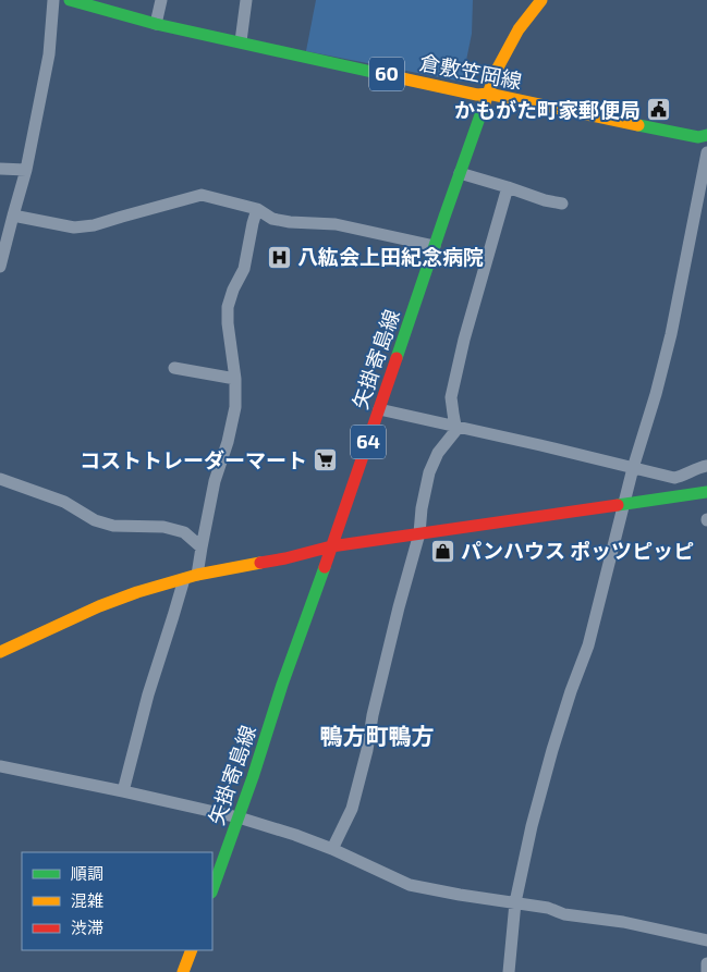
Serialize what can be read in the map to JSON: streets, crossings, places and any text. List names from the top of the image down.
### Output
{
  "streets": {
    "main road": [
      "倉敷笠岡線",
      "60",
      "矢掛寄島線",
      "64"
    ]
  },
  "crossings": [
    ["倉敷笠岡線", "矢掛寄島線"]
  ],
  "districts": ["鴨方町鴨方"],
  "places": {
    "public building": ["かもがた町家郵便局"],
    "hospital": ["八紘会上田紀念病院"],
    "supermarket": ["コストトレーダーマート"],
    "shop": ["パンハウス ポッツピッピ"]
  },
  "legend": ["順調", "混雑", "渋滞"]
}
